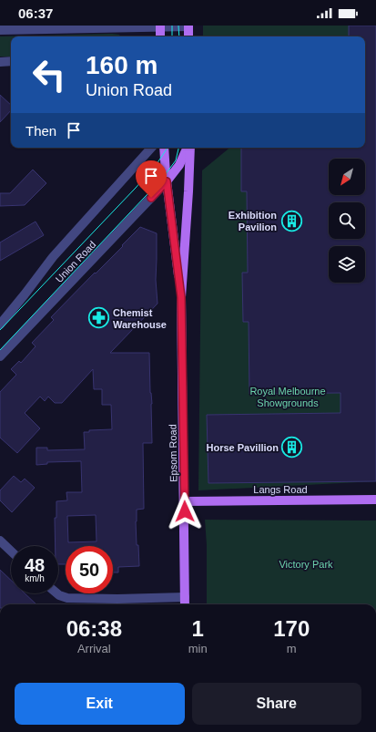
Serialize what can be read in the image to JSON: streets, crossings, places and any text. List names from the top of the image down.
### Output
{
  "streets": {
    "main road": ["Epsom Road", "Langs Road"],
    "street": ["Union Road"]
  },
  "crossings": [
    ["Union Road", "Epsom Road"],
    ["Epsom Road", "Langs Road"]
  ],
  "parks": ["Royal Melbourne Showgrounds", "Victory Park"],
  "places": {
    "building": ["Exhibition Pavilion", "Horse Pavillion"],
    "pharmacy": ["Chemist Warehouse"]
  },
  "north": "bottom left",
  "page": {
    "status": "06:37",
    "turn": ["160 m", "Union Road"],
    "then": "Then",
    "speed": "48 km/h",
    "limit": "50",
    "eta": [
      "06:38",
      "Arrival",
      "1",
      "min",
      "170",
      "m"
    ],
    "buttons": ["Exit", "Share"]
  }
}
